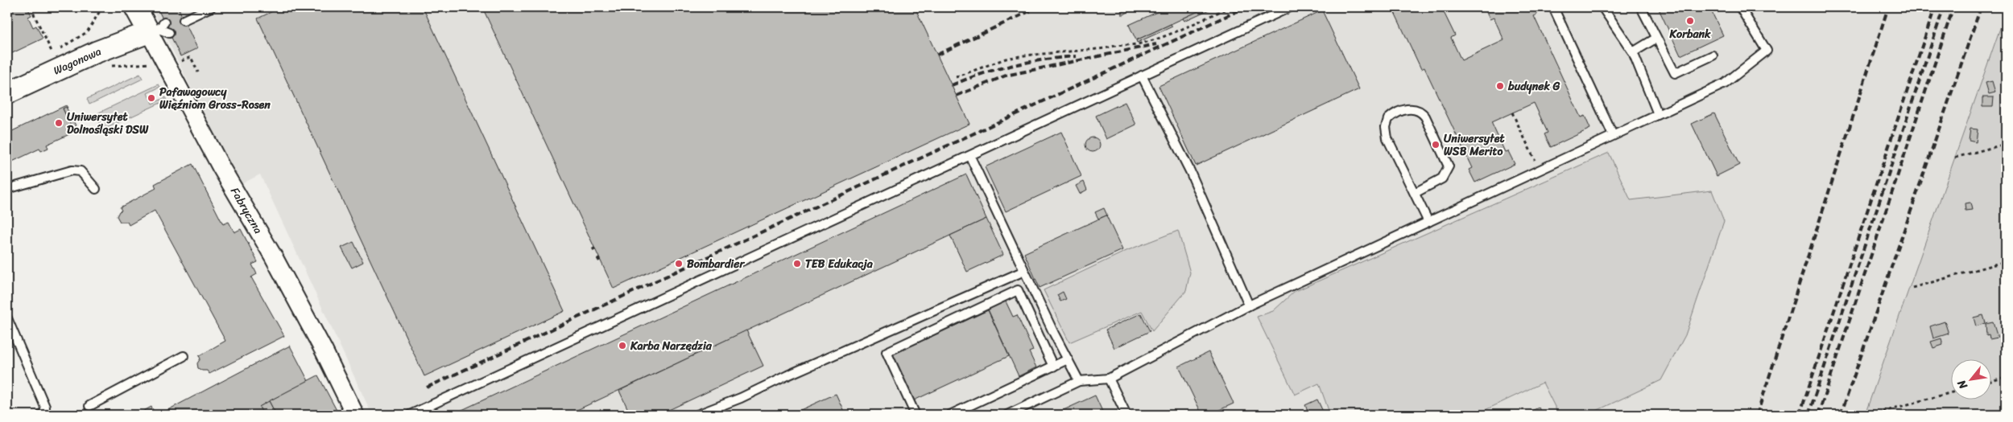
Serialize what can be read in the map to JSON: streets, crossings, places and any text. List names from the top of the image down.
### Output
{
  "streets": {
    "street": ["Wagonowa", "Fabryczna"]
  },
  "crossings": [
    ["Wagonowa", "Fabryczna"]
  ],
  "places": [
    "Korbank",
    "budynek G",
    "Pafawagowcy Więźniom Gross-Rosen",
    "Uniwersytet Dolnośląski DSW",
    "Uniwersytet WSB Merito",
    "Bombardier",
    "TEB Edukacja",
    "Karba Narzędzia"
  ],
  "north": "bottom left"
}
